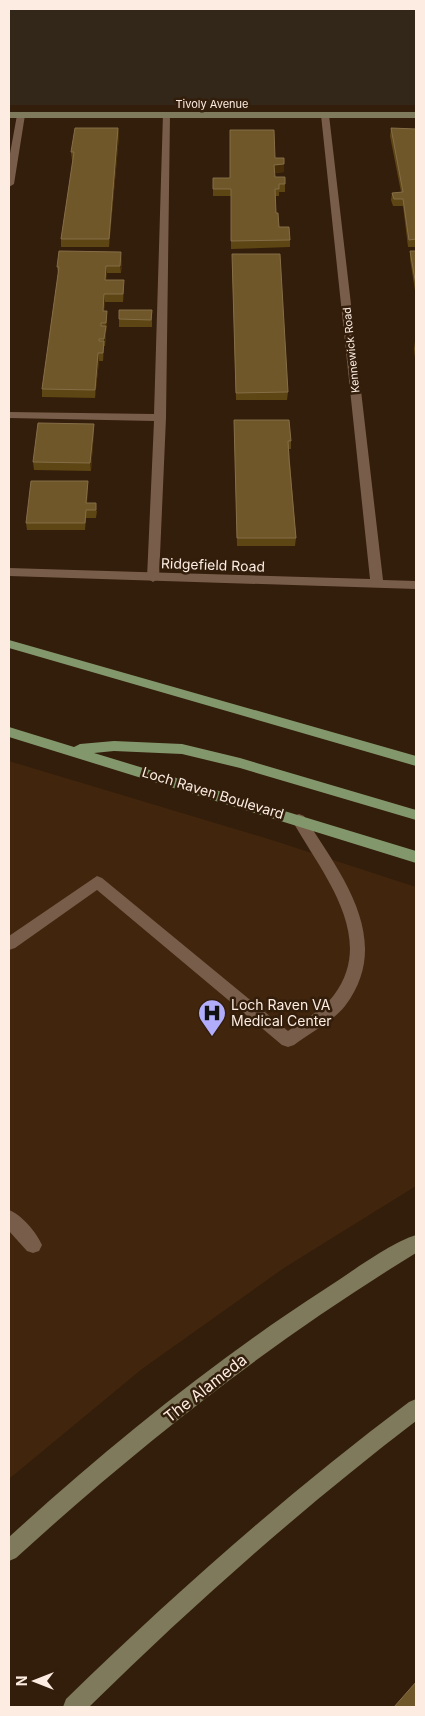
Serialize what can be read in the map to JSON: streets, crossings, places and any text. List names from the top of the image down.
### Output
{
  "streets": {
    "main road": ["Tivoly Avenue", "Loch Raven Boulevard", "The Alameda"],
    "street": ["Kennewick Road", "Ridgefield Road"]
  },
  "crossings": [
    ["Tivoly Avenue", "Kennewick Road"],
    ["Kennewick Road", "Ridgefield Road"]
  ],
  "places": {
    "hospital": ["Loch Raven VA Medical Center"]
  },
  "north": "left"
}
